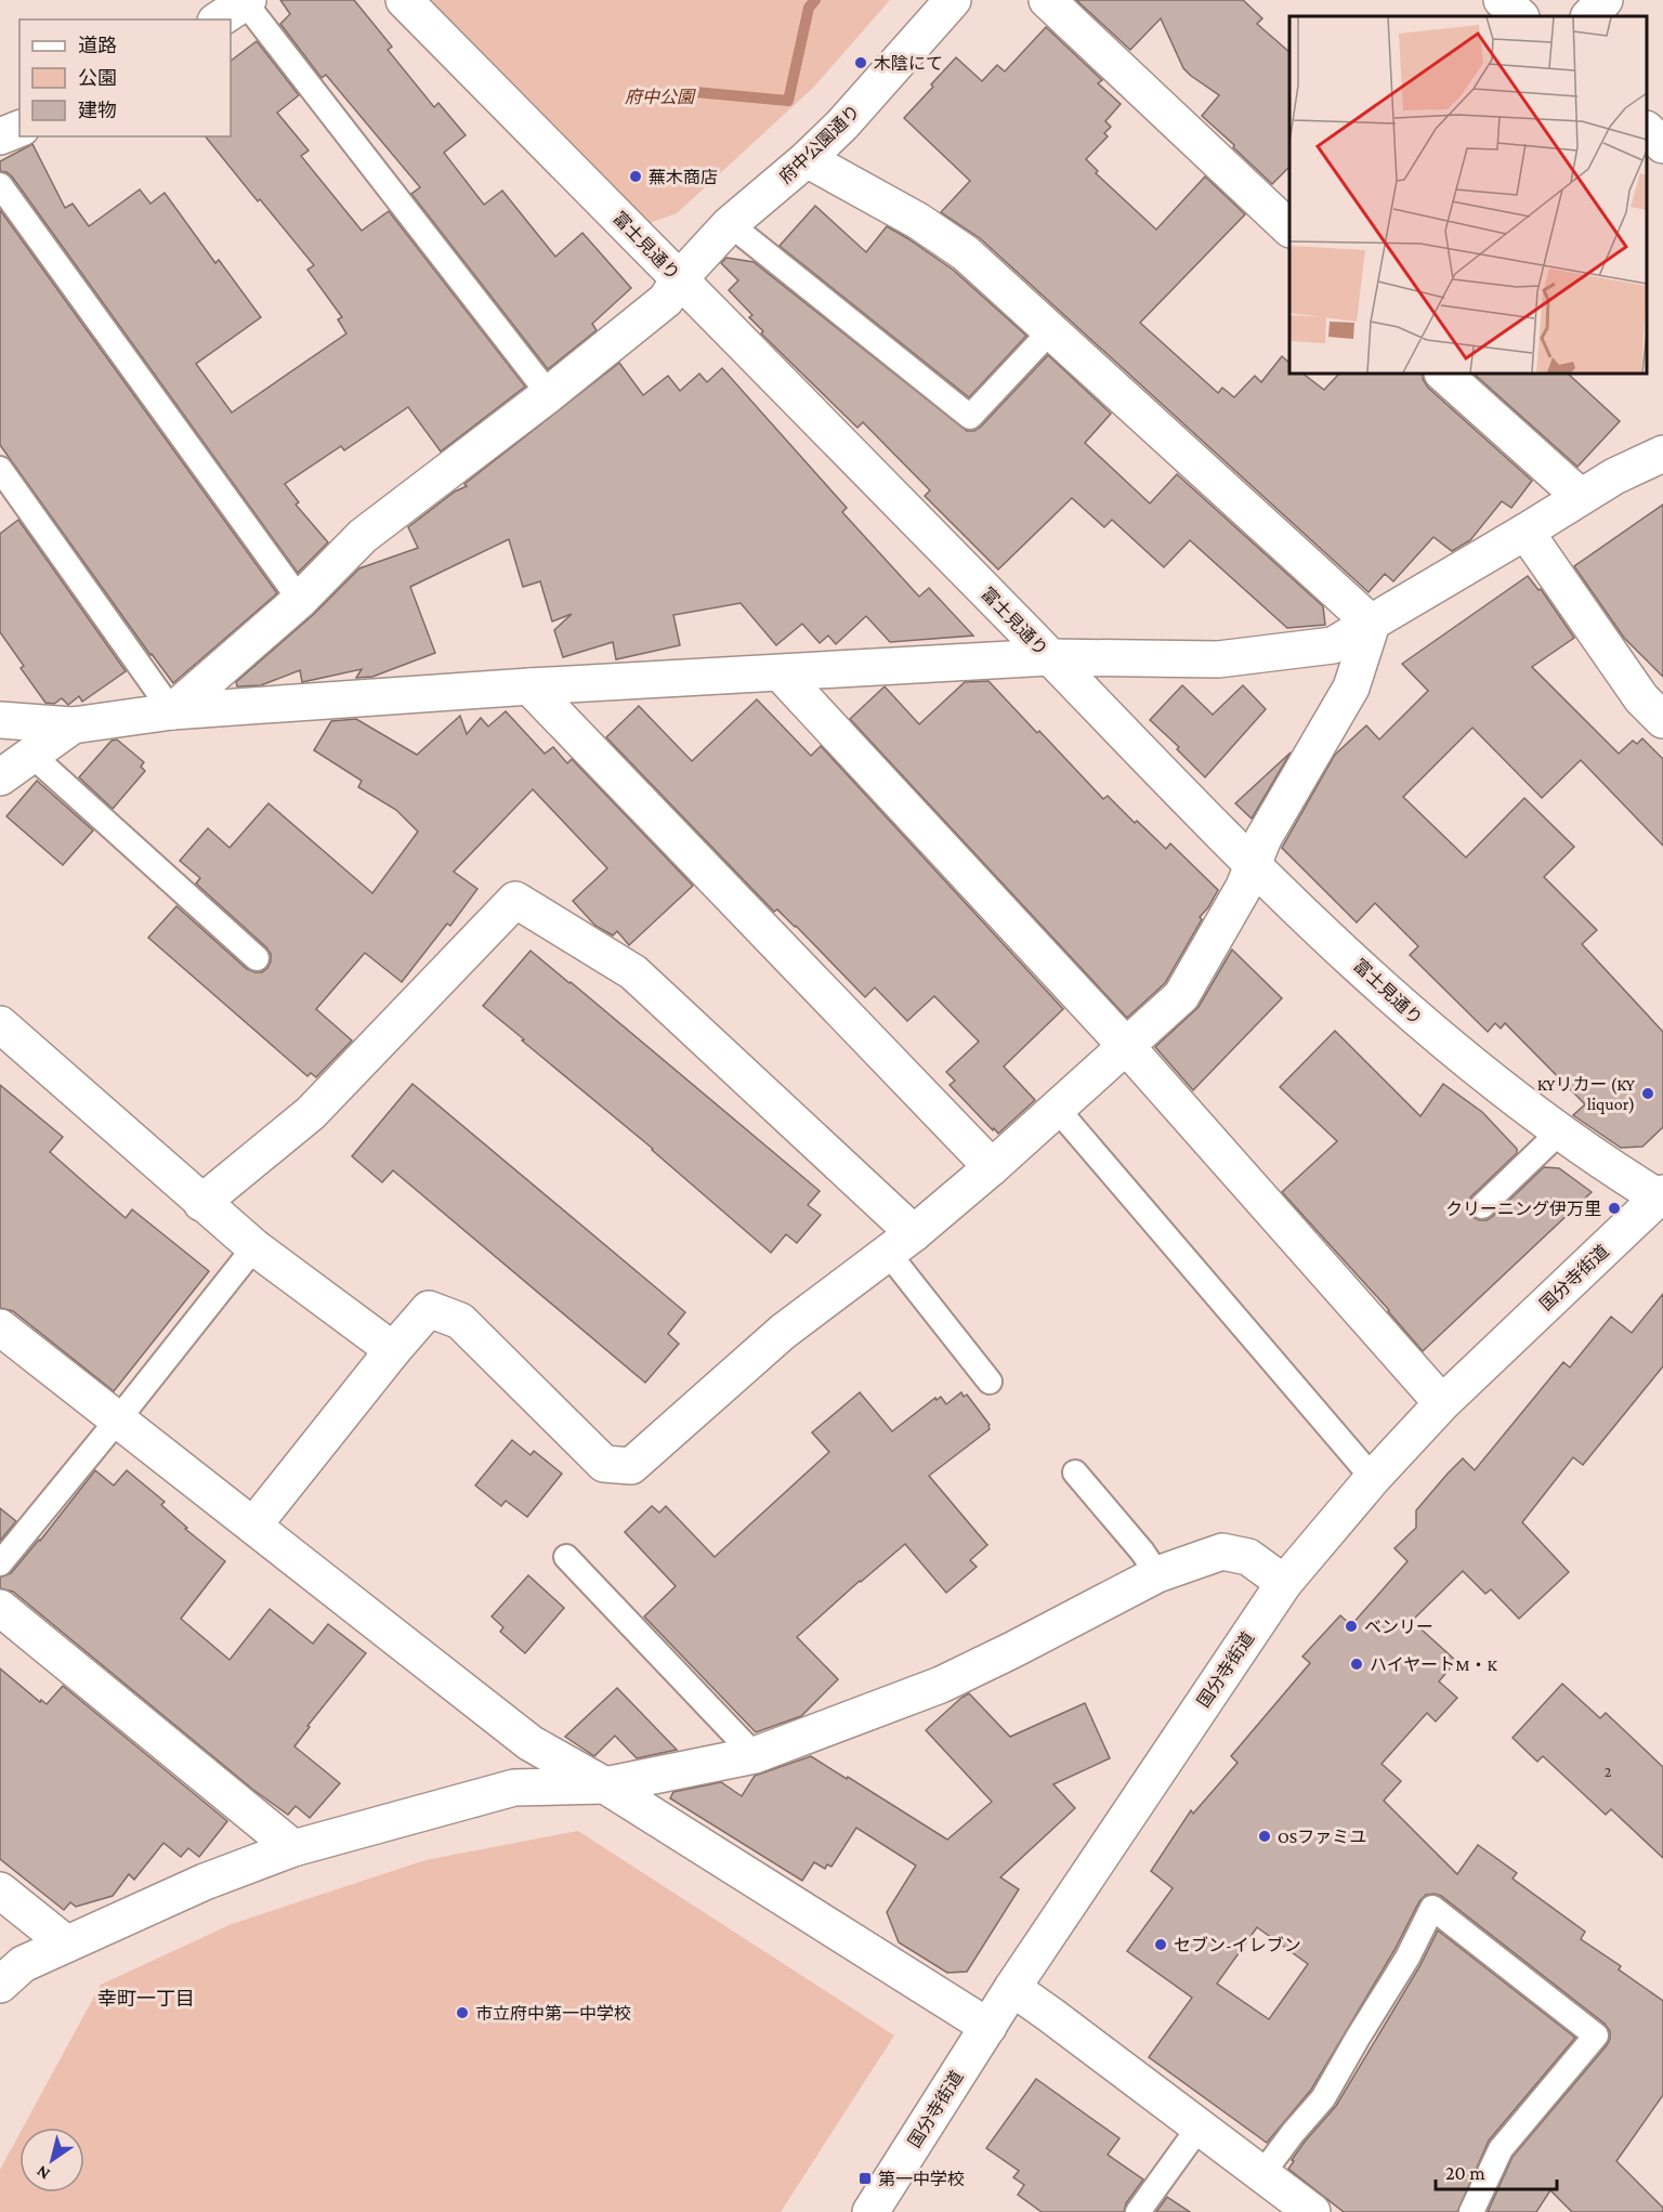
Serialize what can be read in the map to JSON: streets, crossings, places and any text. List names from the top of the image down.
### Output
{
  "streets": {
    "street": ["府中公園通り", "富士見通り", "国分寺街道"]
  },
  "crossings": [
    ["府中公園通り", "富士見通り"],
    ["富士見通り", "国分寺街道"]
  ],
  "districts": ["幸町一丁目"],
  "parks": ["府中公園"],
  "places": {
    "other": [
      "木陰にて",
      "蕪木商店",
      "KYリカー (KY liquor)",
      "クリーニング伊万里",
      "ベンリー",
      "ハイヤートM・K",
      "OSファミユ",
      "セブン-イレブン",
      "市立府中第一中学校"
    ],
    "transit": ["第一中学校"]
  },
  "house_numbers": ["2"],
  "legend": ["道路", "公園", "建物"],
  "scale_bar": "20 m",
  "north": "bottom left"
}
